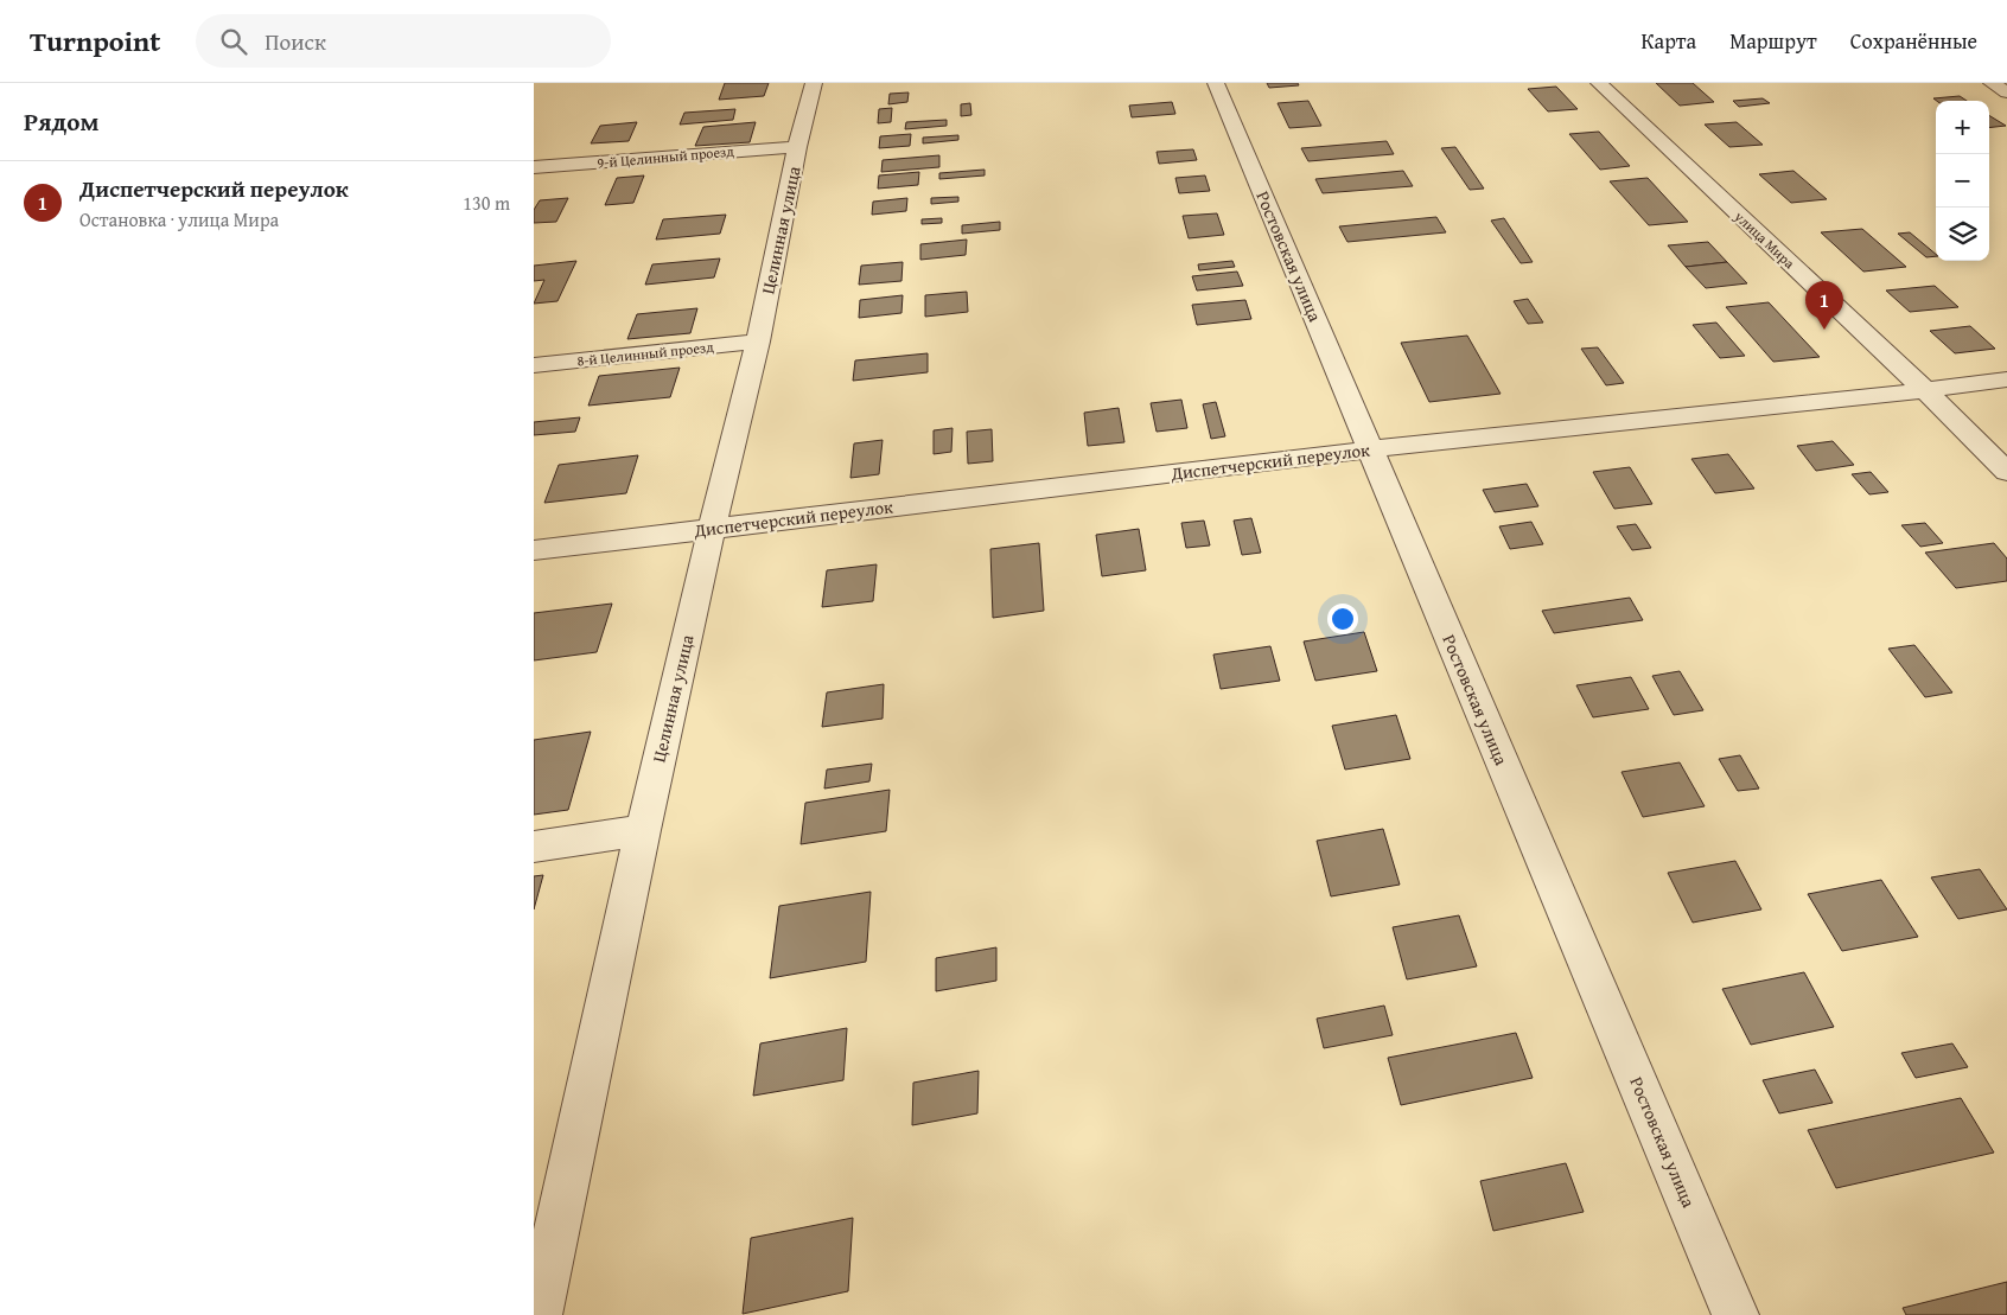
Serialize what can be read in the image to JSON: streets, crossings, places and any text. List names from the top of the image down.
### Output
{
  "streets": {
    "street": [
      "9-й Целинный проезд",
      "Целинная улица",
      "улица Мира",
      "Ростовская улица",
      "8-й Целинный проезд",
      "Диспетчерский переулок"
    ]
  },
  "crossings": [
    ["9-й Целинный проезд", "Целинная улица"],
    ["Целинная улица", "8-й Целинный проезд"],
    ["Целинная улица", "Диспетчерский переулок"],
    ["улица Мира", "Диспетчерский переулок"],
    ["Ростовская улица", "Диспетчерский переулок"]
  ],
  "page": {
    "header": "Turnpoint",
    "search": "Поиск",
    "nav": ["Карта", "Маршрут", "Сохранённые"],
    "heading": "Рядом",
    "map_buttons": ["+", "−"],
    "list": [
      {
        "mark": "1",
        "name": "Диспетчерский переулок",
        "note": "Остановка · улица Мира",
        "value": "130 m"
      }
    ],
    "pins": "1"
  }
}
